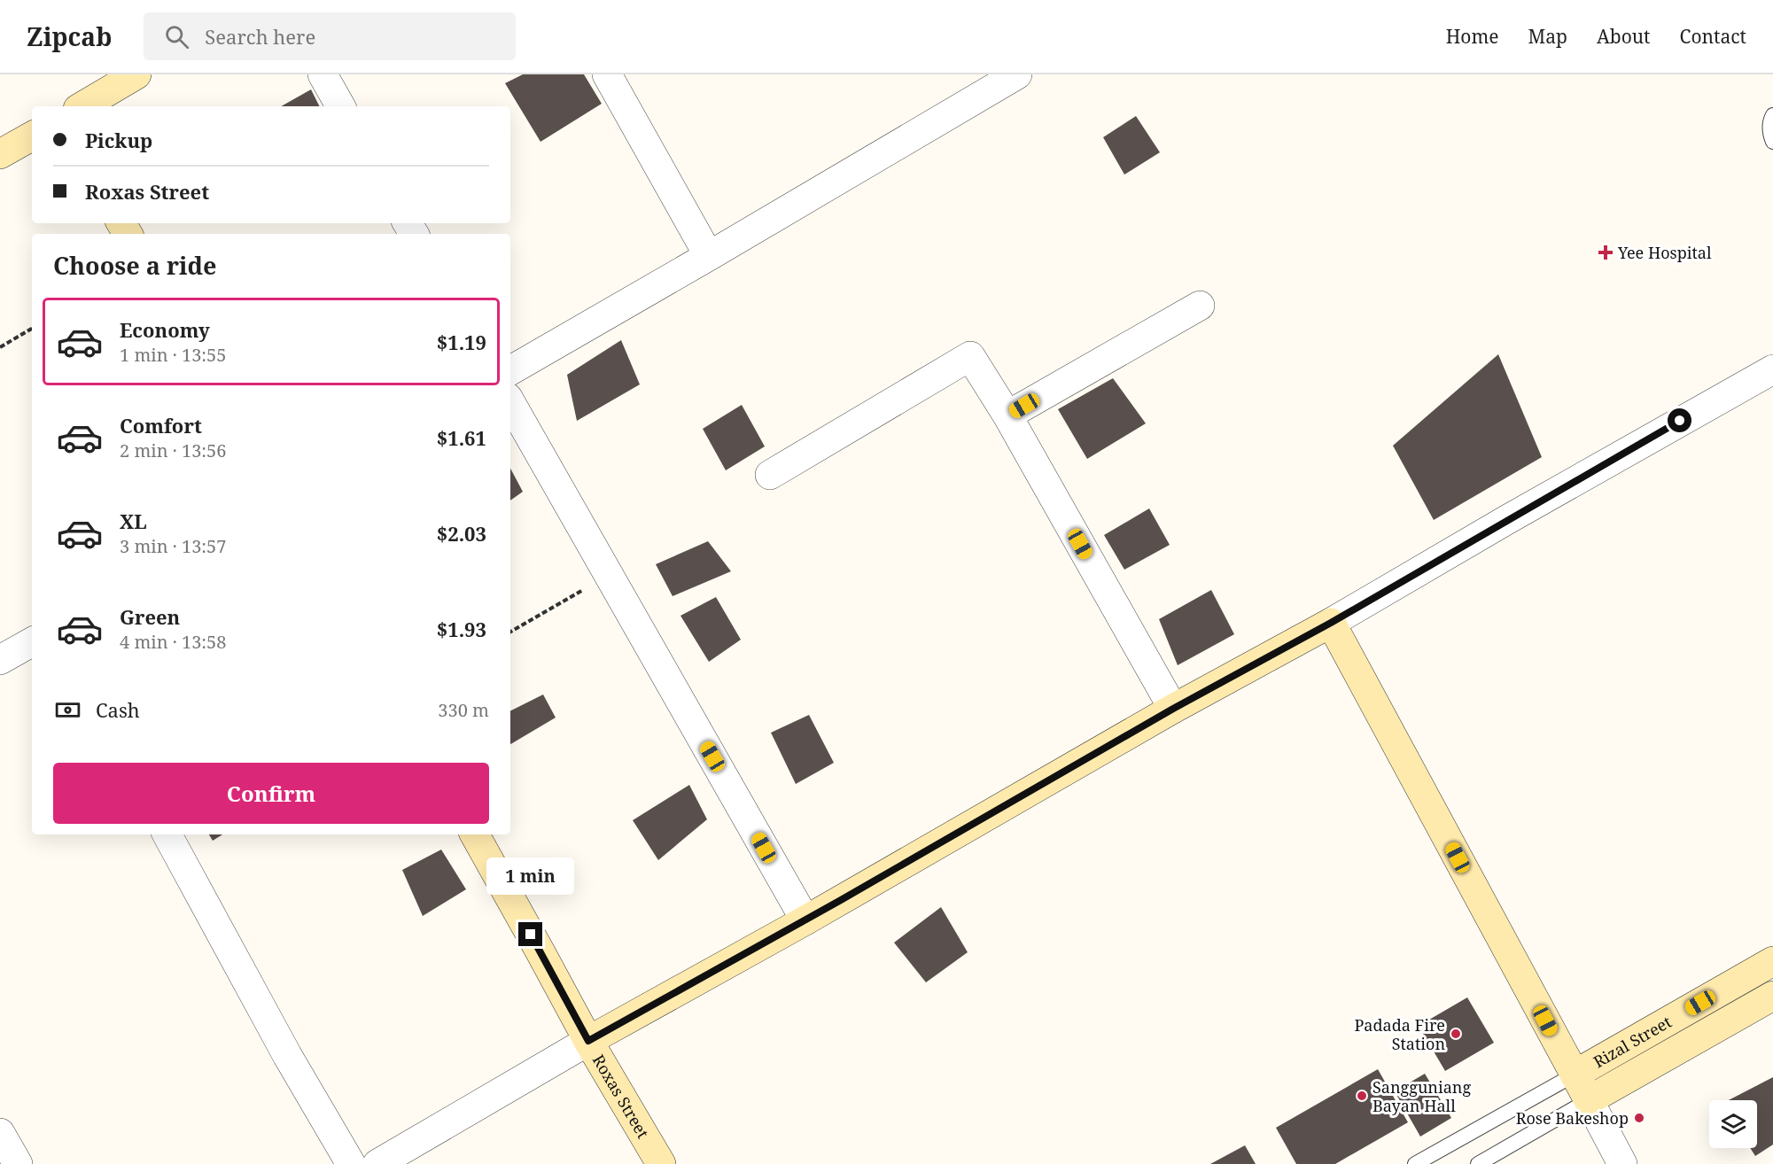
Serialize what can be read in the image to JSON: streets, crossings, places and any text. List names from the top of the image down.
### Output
{
  "streets": {
    "street": ["Rizal Street", "Roxas Street"]
  },
  "places": {
    "health": ["Yee Hospital"],
    "other": ["Padada Fire Station", "Sangguniang Bayan Hall", "Rose Bakeshop"]
  },
  "page": {
    "header": "Zipcab",
    "search": "Search here",
    "nav": [
      "Home",
      "Map",
      "About",
      "Contact"
    ],
    "banner": ["Pickup", "Roxas Street"],
    "heading": "Choose a ride",
    "list": [
      {
        "name": "Economy",
        "note": "1 min · 13:55",
        "value": "$1.19"
      },
      {
        "name": "Comfort",
        "note": "2 min · 13:56",
        "value": "$1.61"
      },
      {
        "name": "XL",
        "note": "3 min · 13:57",
        "value": "$2.03"
      },
      {
        "name": "Green",
        "note": "4 min · 13:58",
        "value": "$1.93"
      }
    ],
    "pay": ["Cash", "330 m"],
    "buttons": "Confirm",
    "bubble": "1 min"
  }
}
